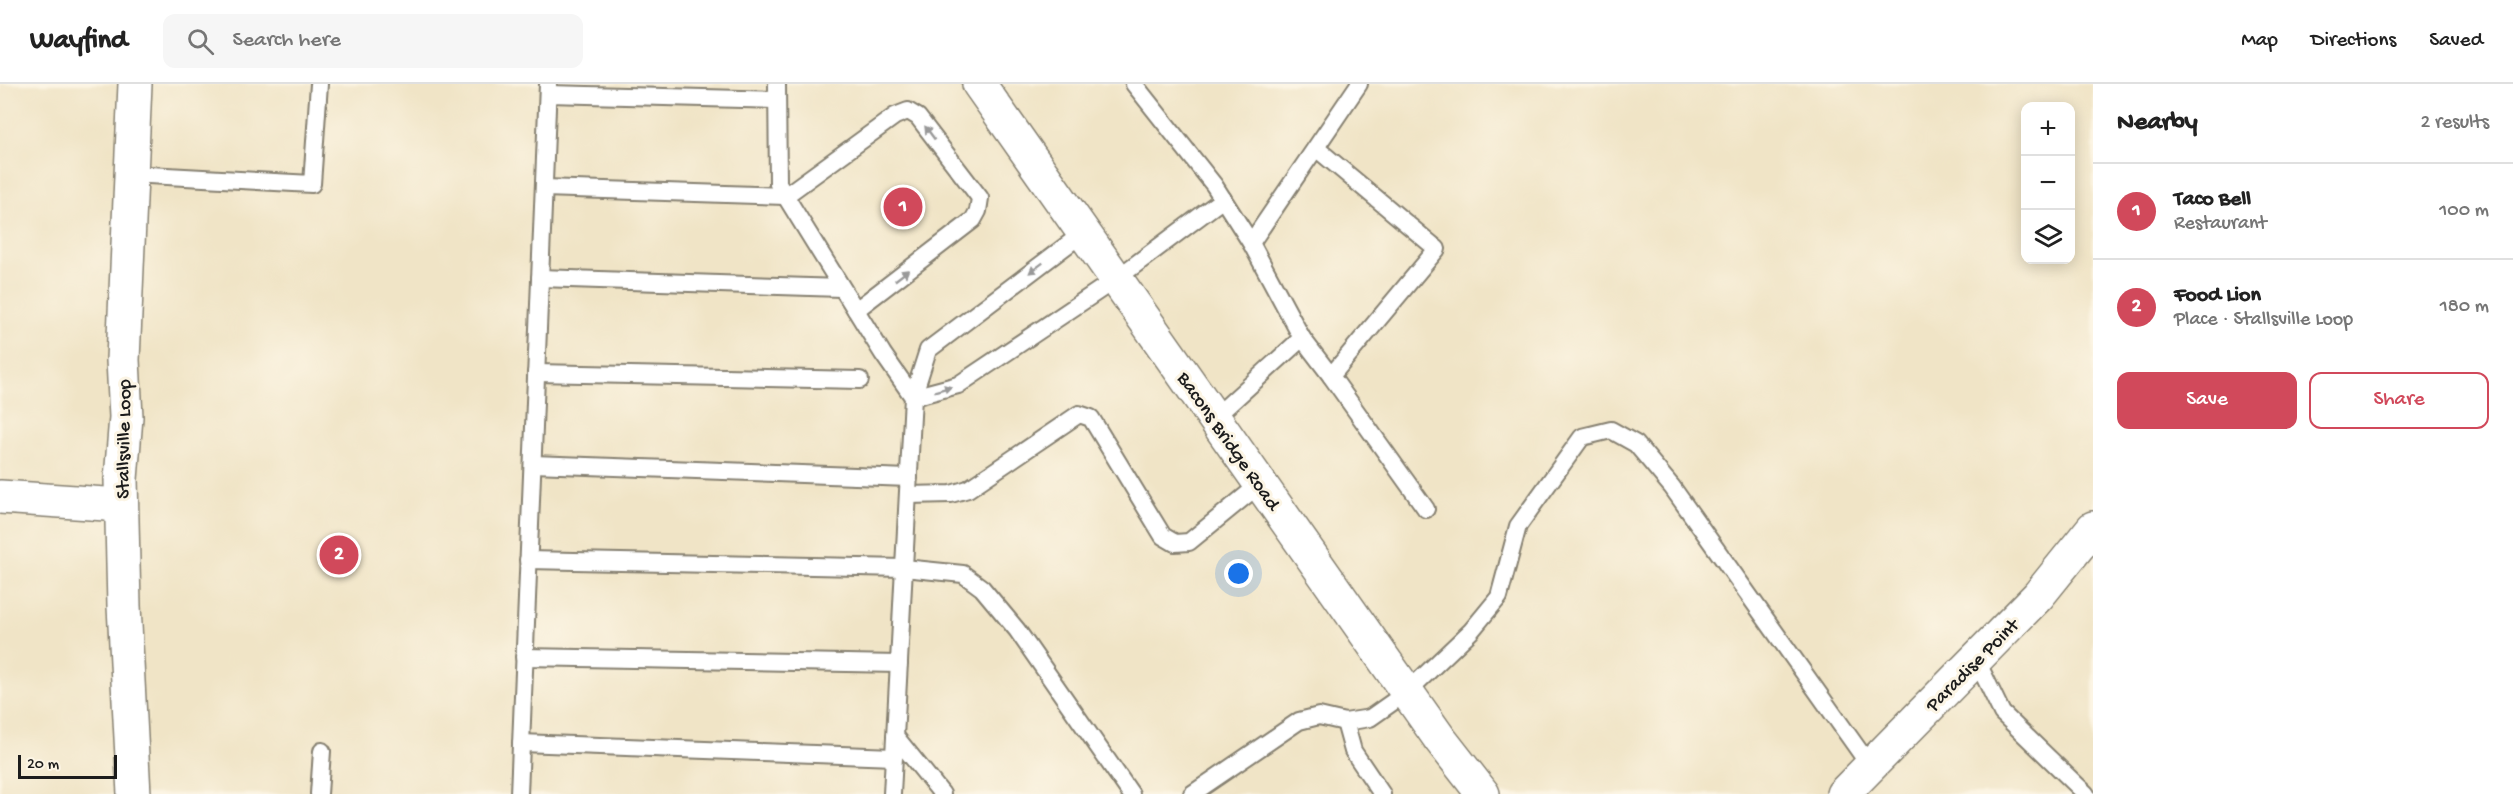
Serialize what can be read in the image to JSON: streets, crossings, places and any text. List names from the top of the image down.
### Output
{
  "streets": {
    "street": ["Stallsville Loop", "Bacons Bridge Road", "Paradise Point"]
  },
  "scale_bar": "20 m",
  "page": {
    "header": "Wayfind",
    "search": "Search here",
    "nav": ["Map", "Directions", "Saved"],
    "heading": ["Nearby", "2 results"],
    "map_buttons": ["+", "−"],
    "list": [
      {
        "mark": "1",
        "name": "Taco Bell",
        "note": "Restaurant",
        "value": "100 m"
      },
      {
        "mark": "2",
        "name": "Food Lion",
        "note": "Place · Stallsville Loop",
        "value": "180 m"
      }
    ],
    "pins": ["1", "2"],
    "buttons": ["Save", "Share"],
    "scale": "20 m"
  }
}
